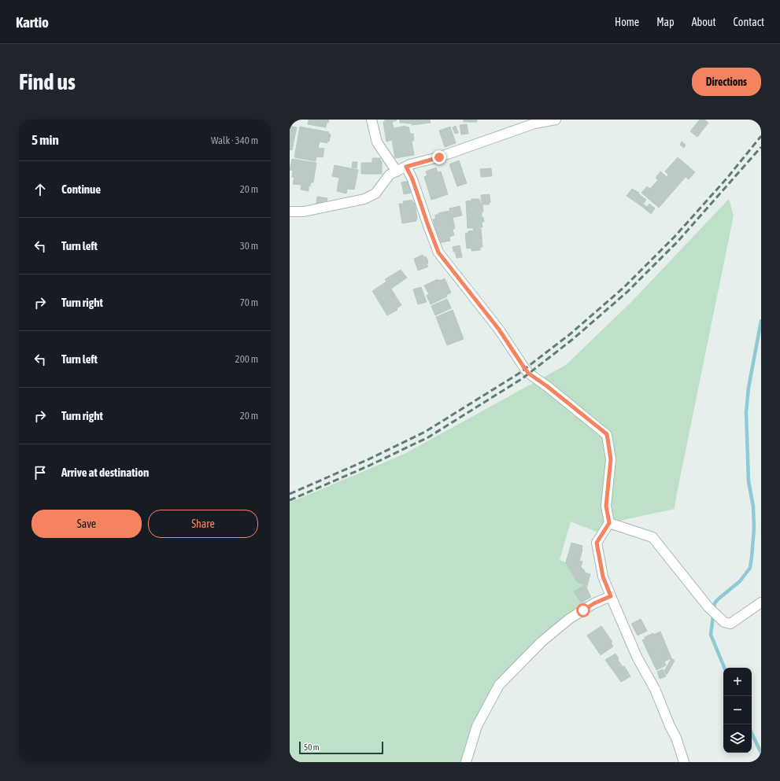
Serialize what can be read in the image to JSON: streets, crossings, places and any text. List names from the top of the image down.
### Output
{
  "scale_bar": "50 m",
  "page": {
    "header": "Kartio",
    "nav": [
      "Home",
      "Map",
      "About",
      "Contact"
    ],
    "buttons": [
      "Directions",
      ["Save", "Share"]
    ],
    "title": "Find us",
    "heading": ["5 min", "Walk · 340 m"],
    "list": [
      ["Continue", "20 m"],
      ["Turn left", "30 m"],
      ["Turn right", "70 m"],
      ["Turn left", "200 m"],
      ["Turn right", "20 m"],
      "Arrive at destination"
    ],
    "map_buttons": ["+", "−"],
    "scale": "50 m"
  }
}
